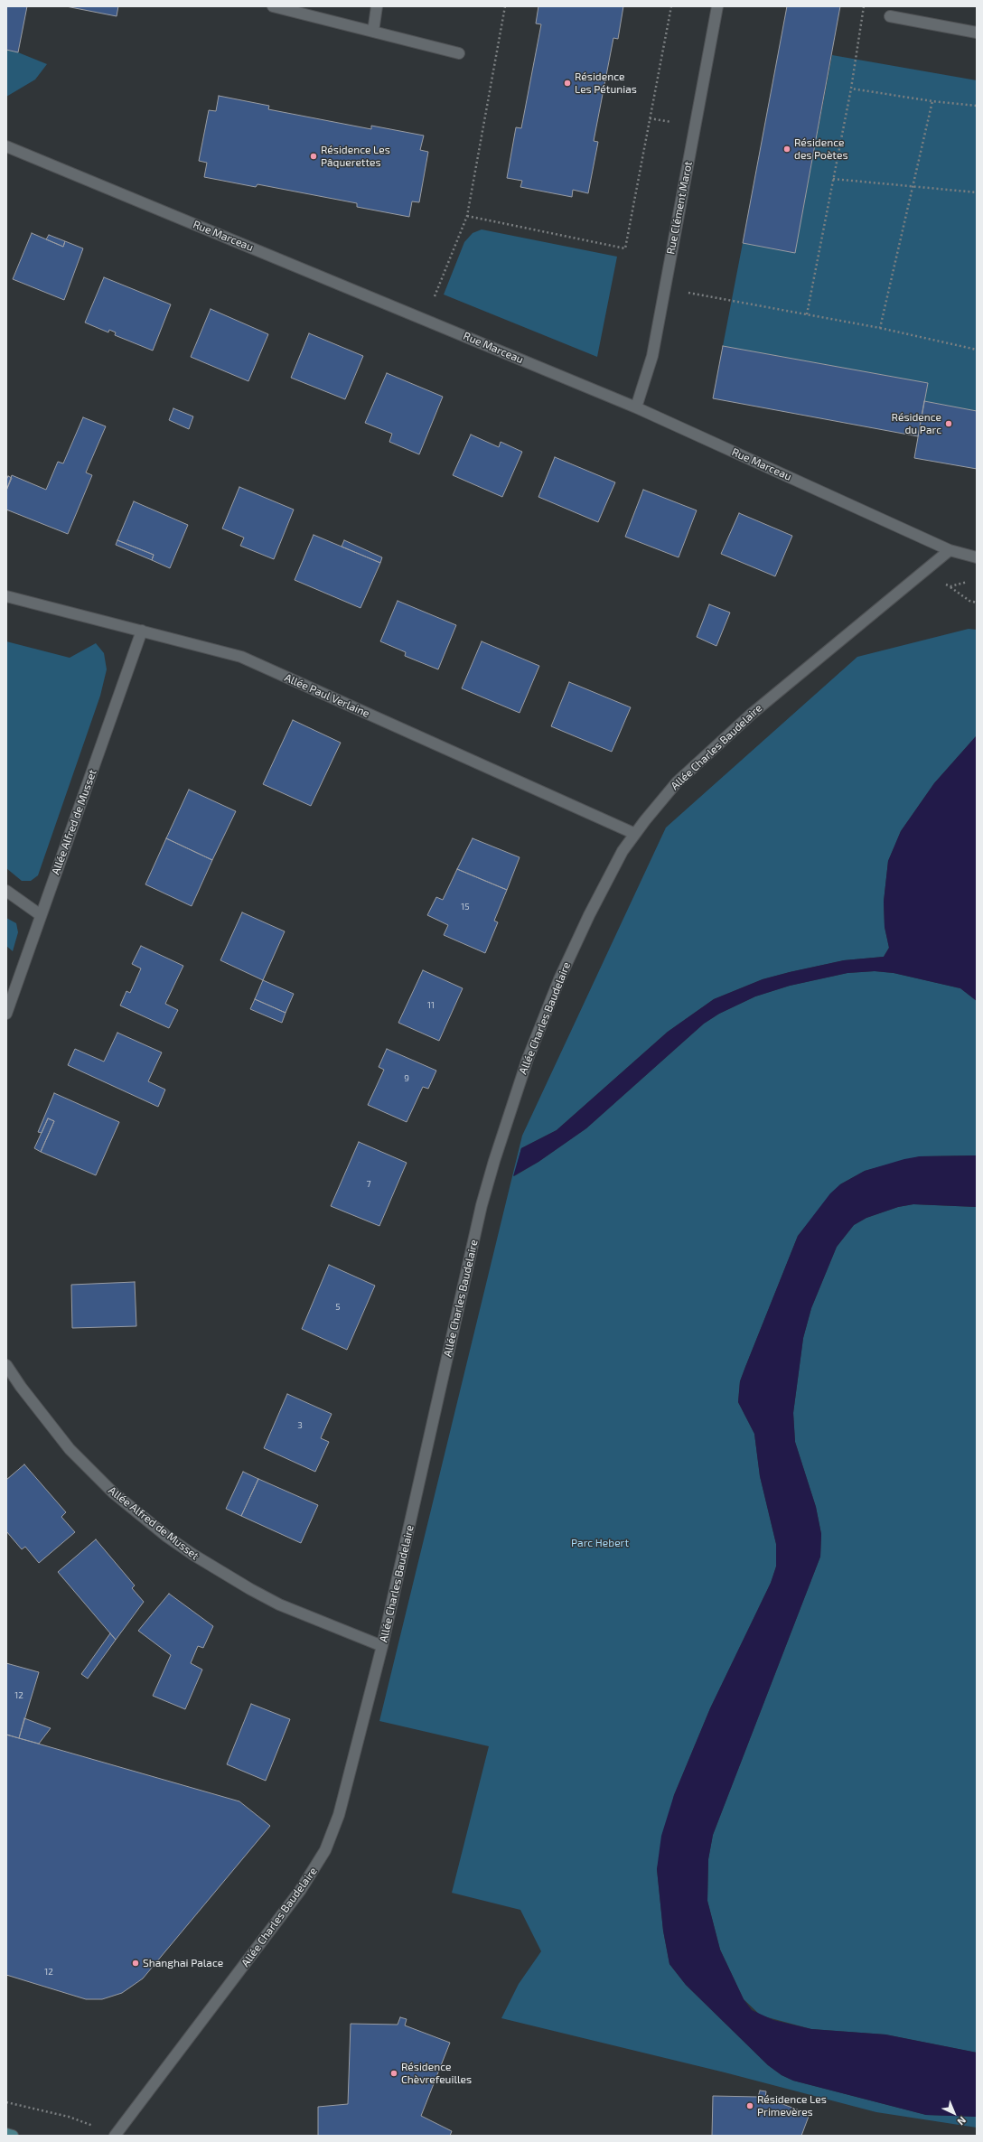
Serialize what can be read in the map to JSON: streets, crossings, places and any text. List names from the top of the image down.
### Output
{
  "streets": {
    "street": [
      "Rue Clément Marot",
      "Rue Marceau",
      "Allée Paul Verlaine",
      "Allée Charles Baudelaire",
      "Allée Alfred de Musset"
    ]
  },
  "crossings": [
    ["Rue Clément Marot", "Rue Marceau"],
    ["Rue Marceau", "Allée Charles Baudelaire"],
    ["Allée Paul Verlaine", "Allée Charles Baudelaire"],
    ["Allée Paul Verlaine", "Allée Alfred de Musset"],
    ["Allée Charles Baudelaire", "Allée Alfred de Musset"]
  ],
  "parks": ["Parc Hebert"],
  "places": [
    "Résidence Les Pétunias",
    "Résidence des Poètes",
    "Résidence Les Pâquerettes",
    "Résidence du Parc",
    "Shanghai Palace",
    "Résidence Chèvrefeuilles",
    "Résidence Les Primevères"
  ],
  "house_numbers": [
    "15",
    "11",
    "9",
    "7",
    "5",
    "3",
    "12",
    "12"
  ],
  "north": "bottom right"
}
